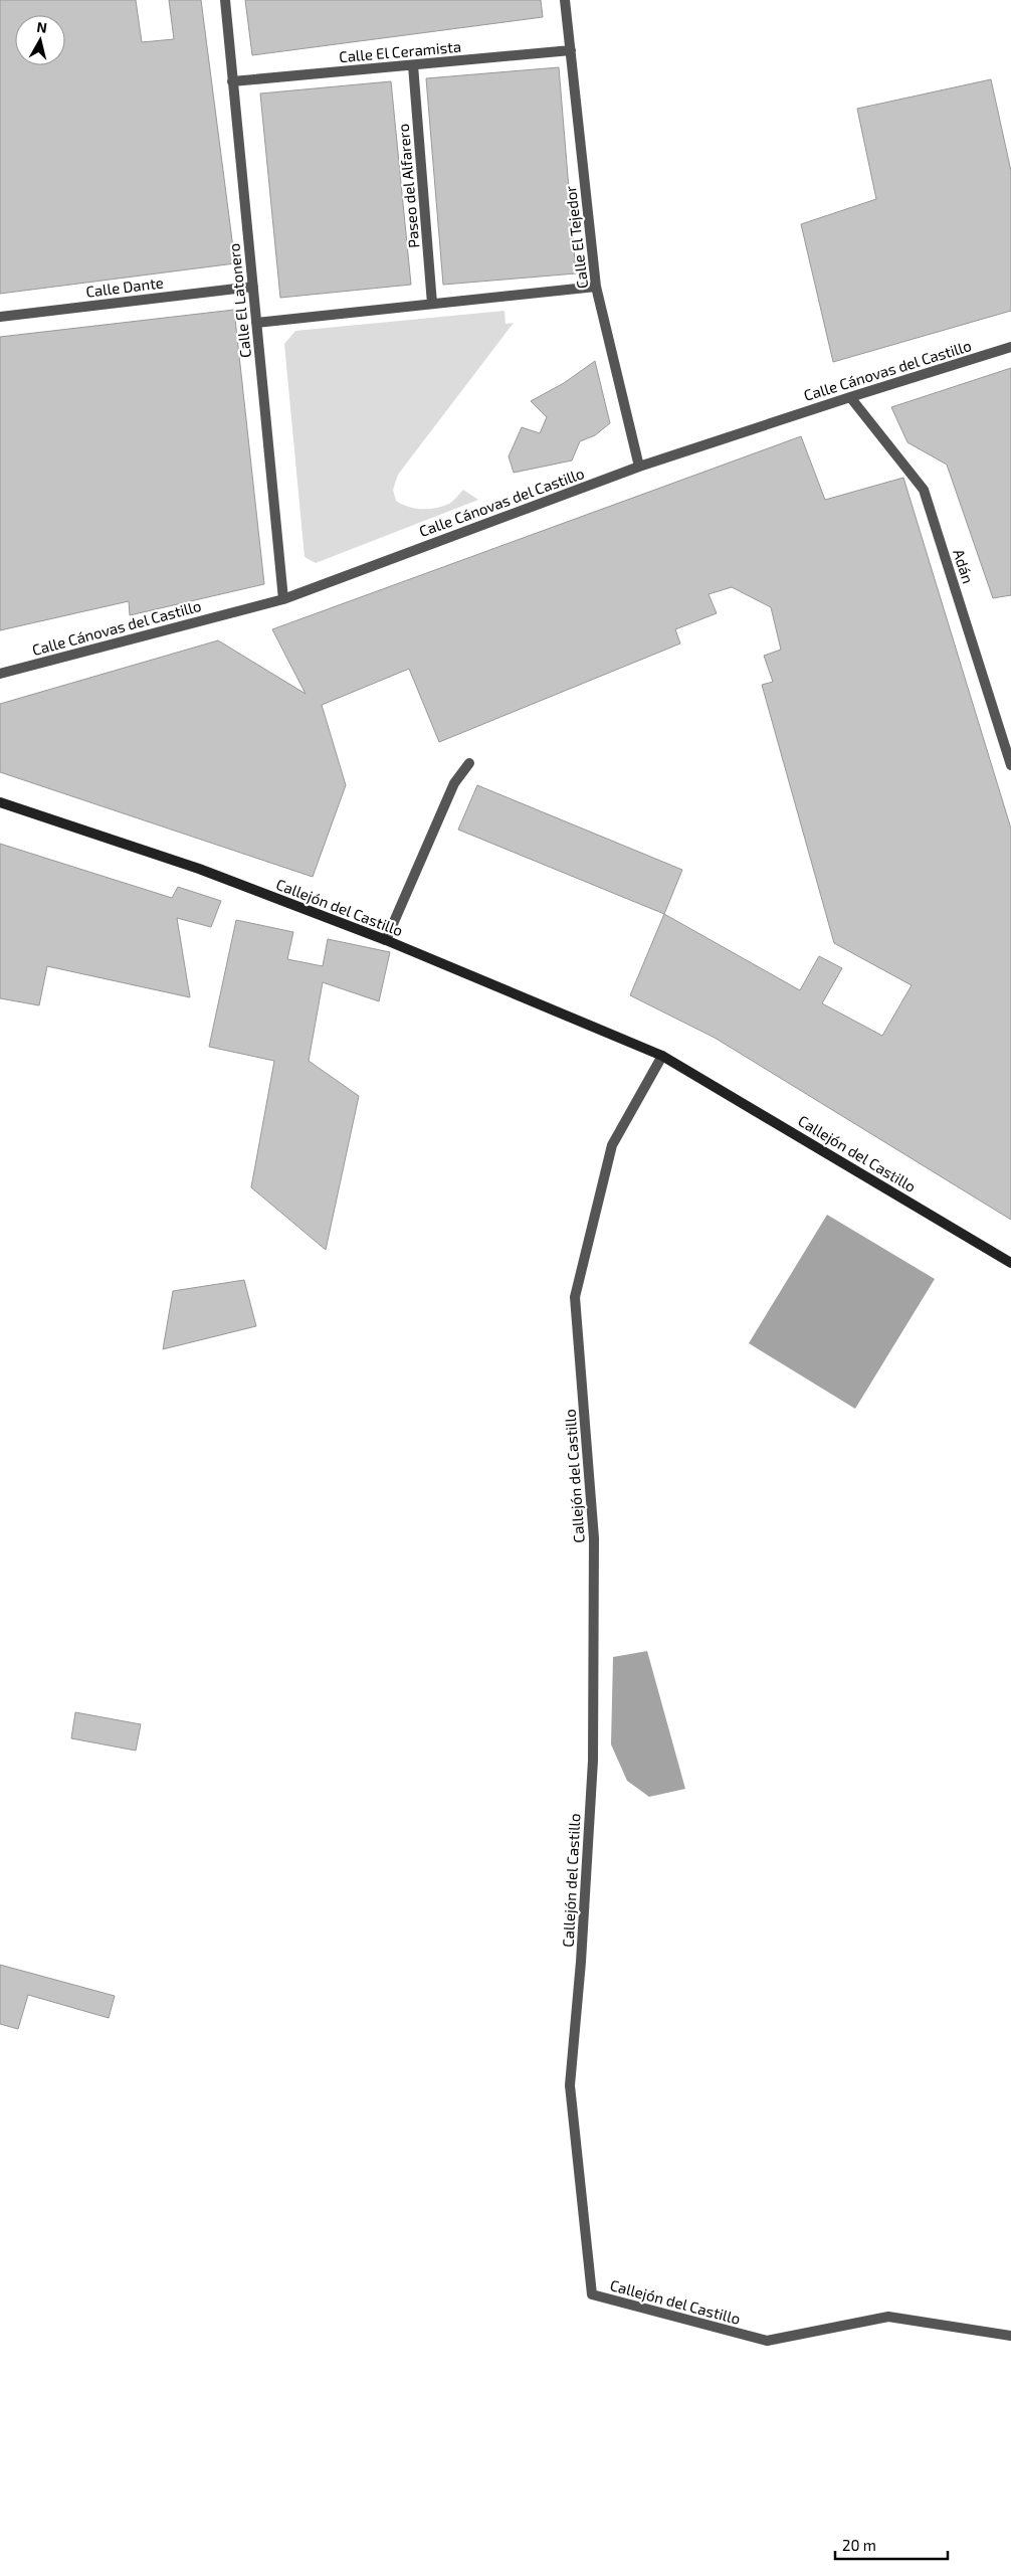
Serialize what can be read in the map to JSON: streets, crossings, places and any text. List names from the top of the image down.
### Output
{
  "streets": {
    "street": [
      "Calle El Ceramista",
      "Paseo del Alfarero",
      "Calle El Tejedor",
      "Calle Dante",
      "Calle El Latonero",
      "Calle Cánovas del Castillo",
      "Adán",
      "Callejón del Castillo"
    ]
  },
  "crossings": [
    ["Calle El Ceramista", "Paseo del Alfarero"],
    ["Calle El Ceramista", "Calle El Tejedor"],
    ["Calle El Ceramista", "Calle El Latonero"],
    ["Calle El Tejedor", "Calle Cánovas del Castillo"],
    ["Calle Dante", "Calle El Latonero"],
    ["Calle El Latonero", "Calle Cánovas del Castillo"],
    ["Calle Cánovas del Castillo", "Adán"]
  ],
  "scale_bar": "20 m",
  "north": "top"
}
